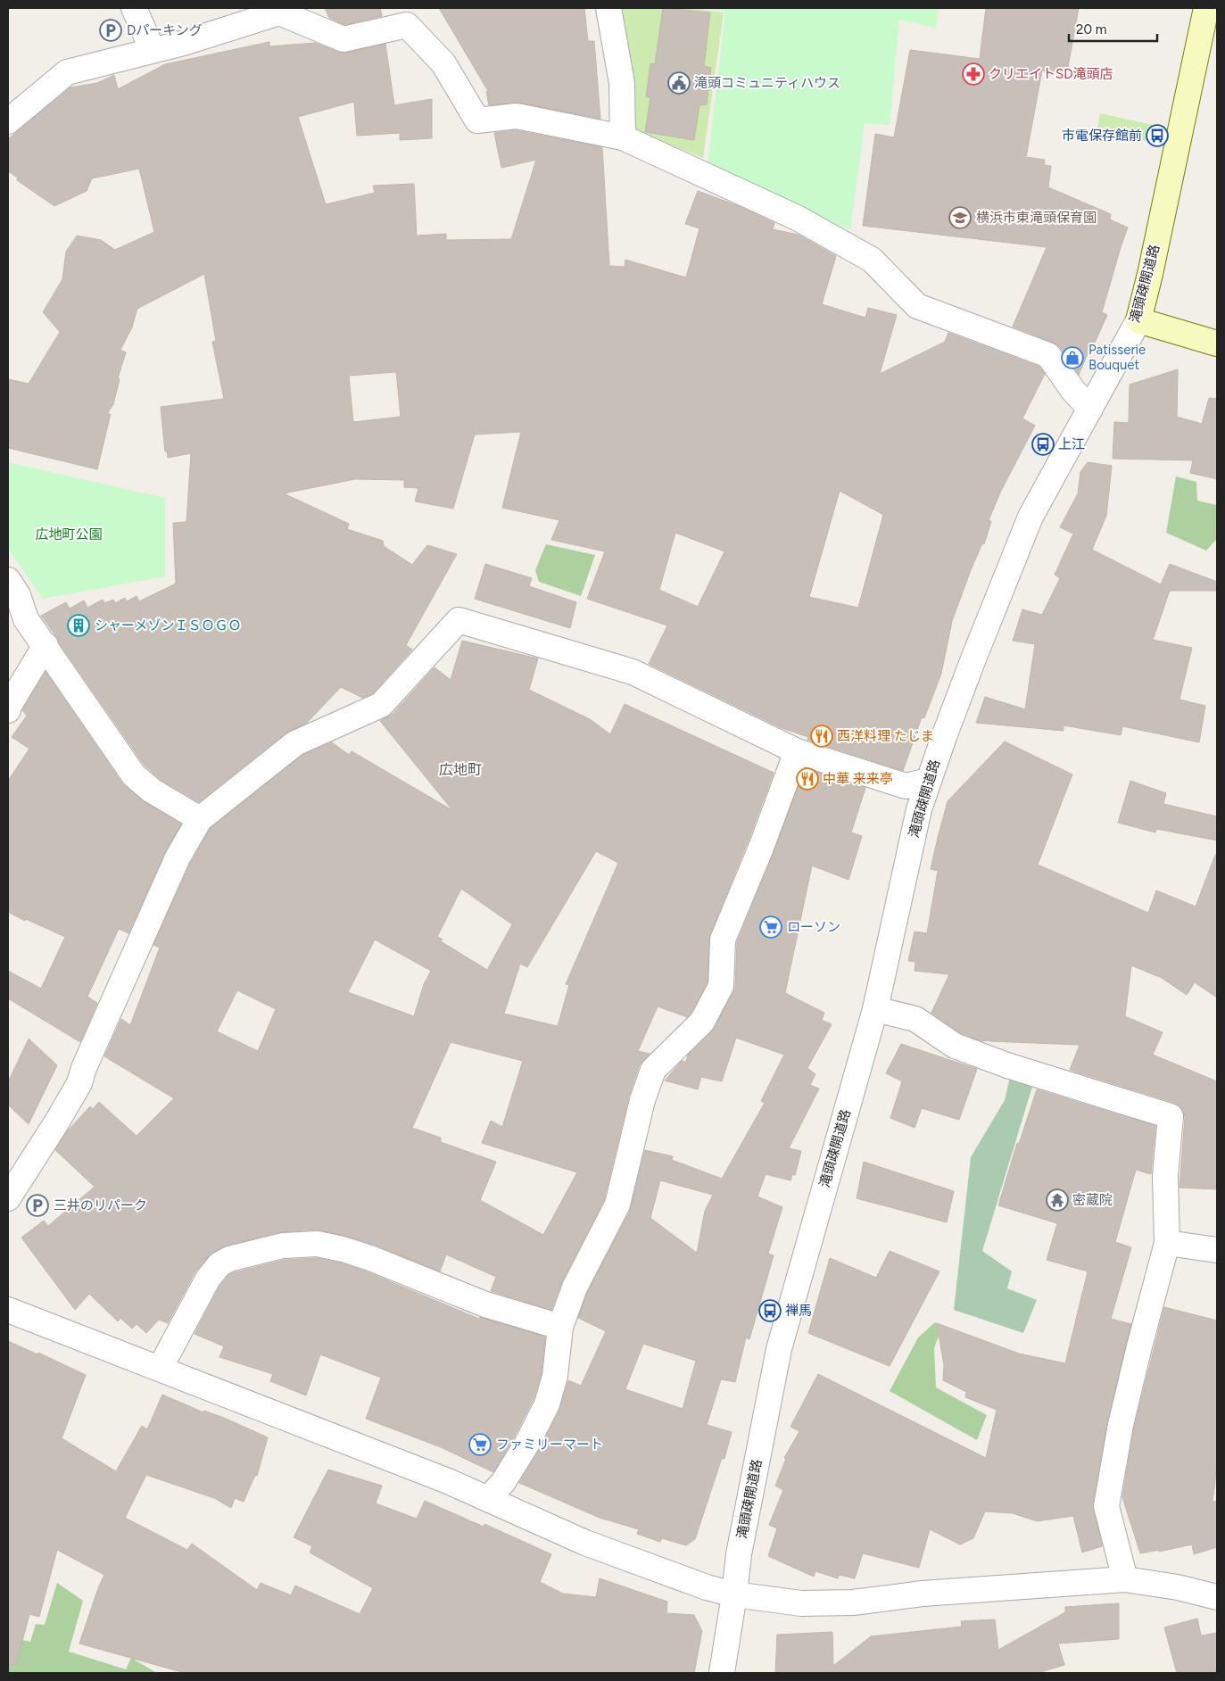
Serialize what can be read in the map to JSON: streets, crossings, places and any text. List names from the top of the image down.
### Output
{
  "streets": {
    "street": ["滝頭疎開道路"]
  },
  "districts": ["広地町"],
  "parks": ["広地町公園"],
  "places": {
    "parking": ["Dパーキング", "三井のリパーク"],
    "pharmacy": ["クリエイトSD滝頭店"],
    "public building": ["滝頭コミュニティハウス"],
    "bus stop": ["市電保存館前", "上江", "禅馬"],
    "school or university": ["横浜市東滝頭保育園"],
    "shop": ["Patisserie Bouquet"],
    "building": ["シャーメゾンＩＳＯＧＯ"],
    "restaurant": ["西洋料理 たじま", "中華 来来亭"],
    "supermarket": ["ローソン", "ファミリーマート"],
    "temple": ["密蔵院"]
  },
  "scale_bar": "20 m"
}
